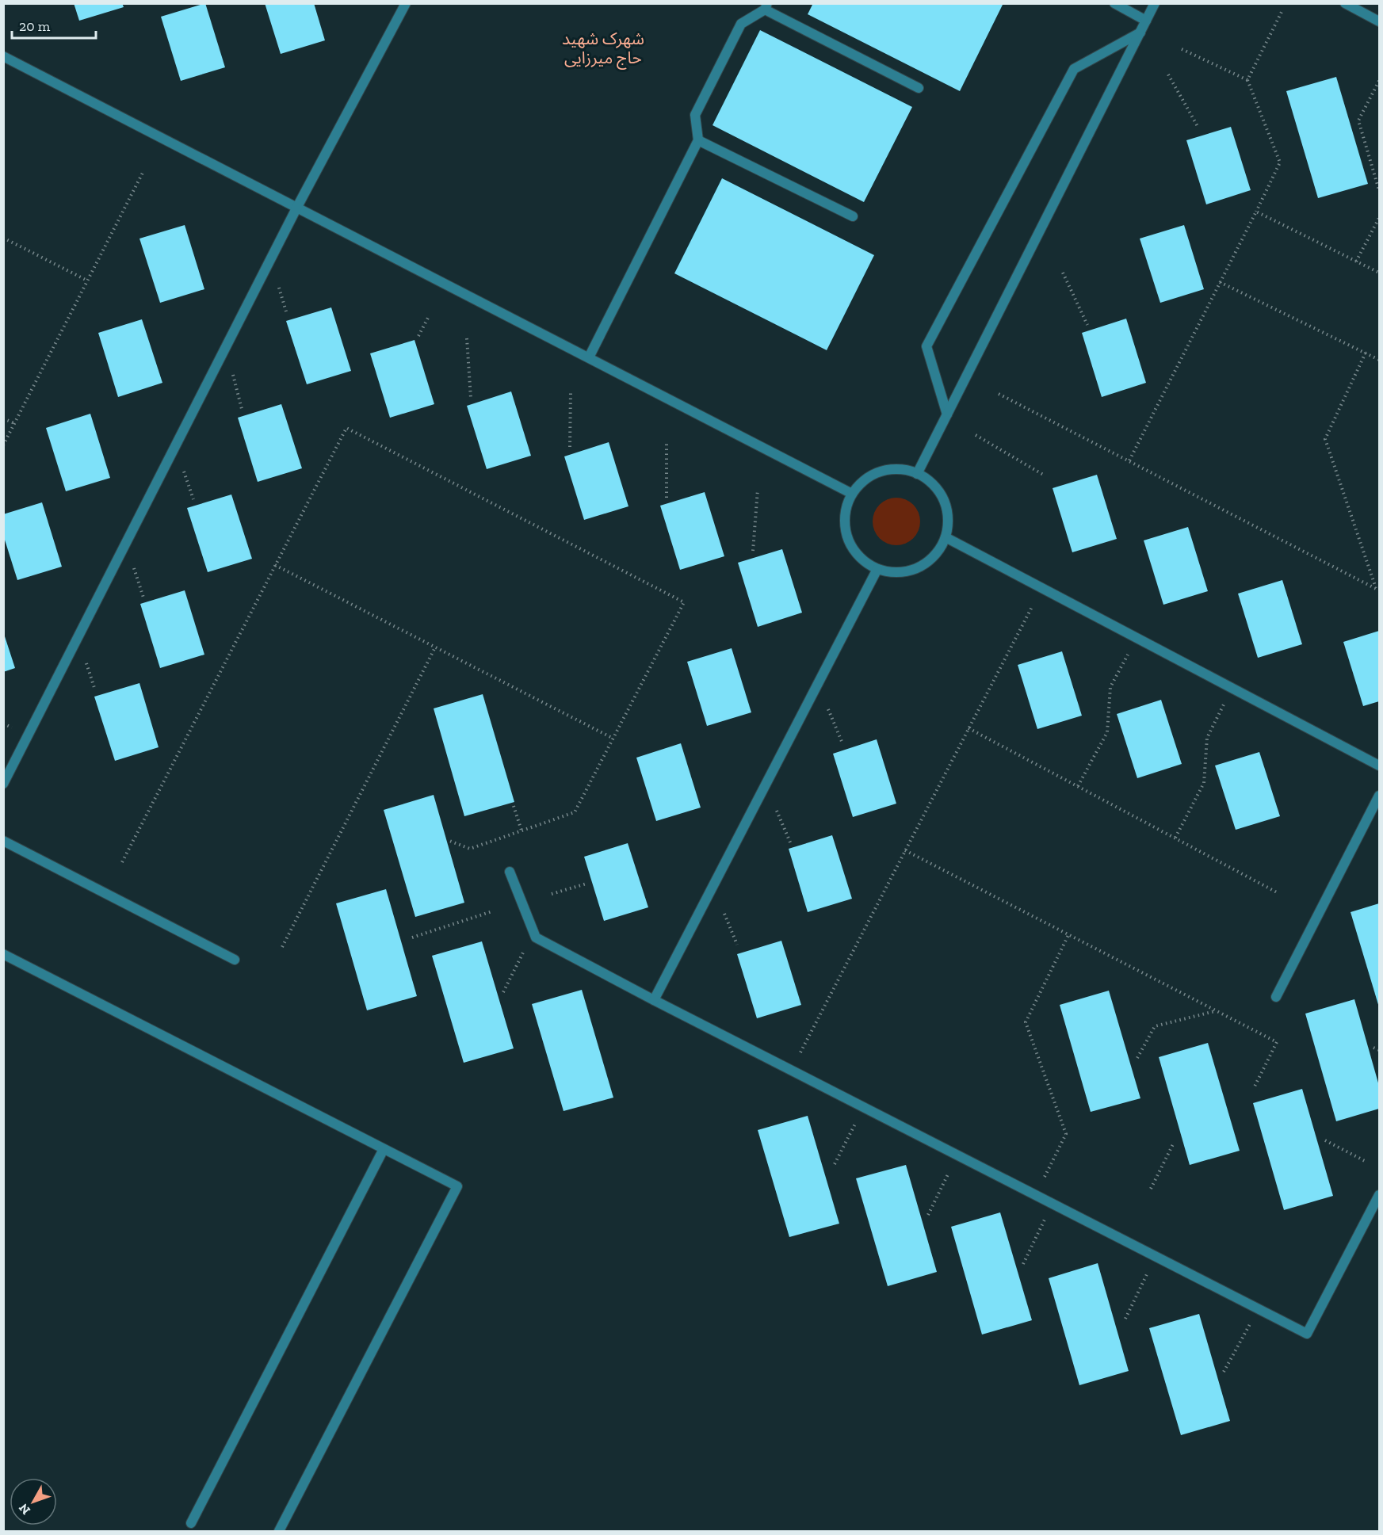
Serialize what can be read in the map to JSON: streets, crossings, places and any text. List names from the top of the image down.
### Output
{
  "districts": ["شهرک شهید حاج میرزایی"],
  "scale_bar": "20 m",
  "north": "bottom left"
}
